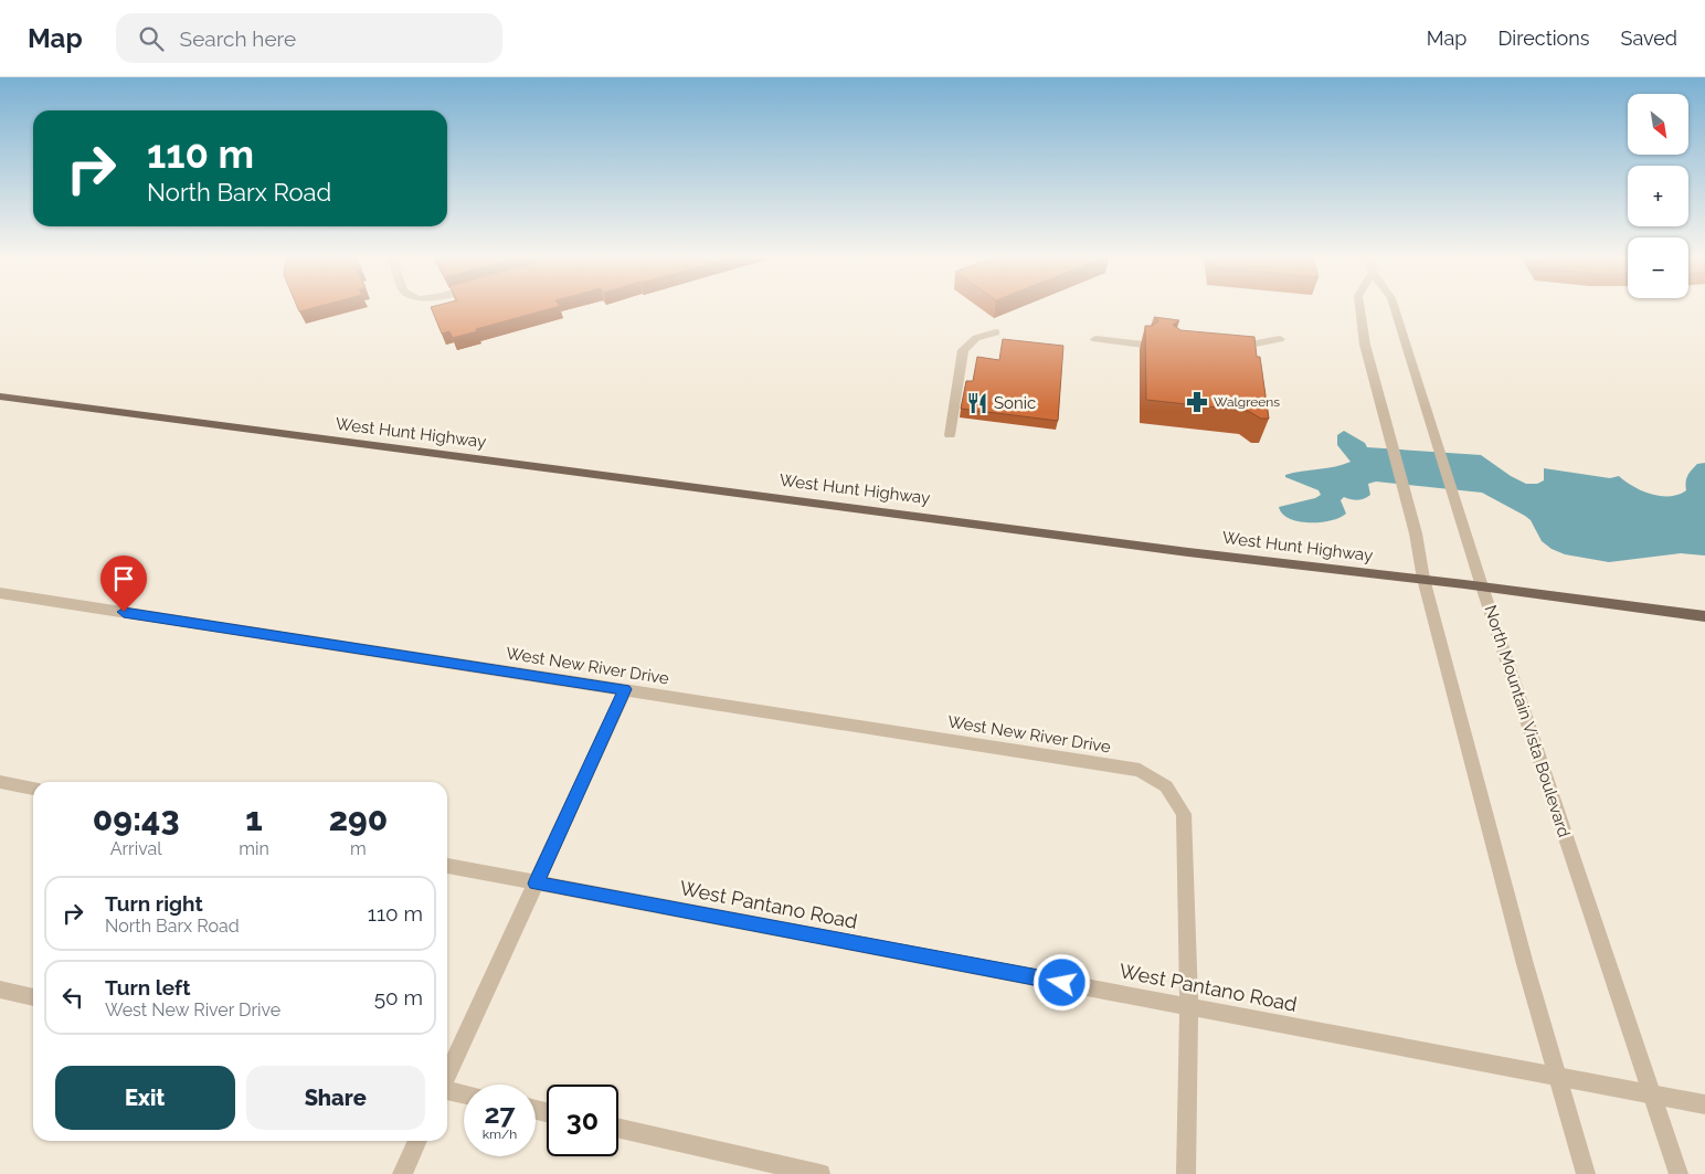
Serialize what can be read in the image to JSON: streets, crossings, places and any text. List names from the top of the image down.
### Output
{
  "streets": {
    "main road": ["West Hunt Highway"],
    "street": ["West New River Drive", "North Mountain Vista Boulevard", "West Pantano Road"]
  },
  "crossings": [
    ["West Hunt Highway", "North Mountain Vista Boulevard"],
    ["West New River Drive", "West Pantano Road"],
    ["North Mountain Vista Boulevard", "West Pantano Road"]
  ],
  "places": {
    "pharmacy": ["Walgreens"],
    "restaurant": ["Sonic"]
  },
  "north": "bottom right",
  "page": {
    "header": "Map",
    "search": "Search here",
    "nav": ["Map", "Directions", "Saved"],
    "map_buttons": ["+", "−"],
    "turn": ["110 m", "North Barx Road"],
    "eta": [
      "09:43",
      "Arrival",
      "1",
      "min",
      "290",
      "m"
    ],
    "list": [
      {
        "name": "Turn right",
        "note": "North Barx Road",
        "value": "110 m"
      },
      {
        "name": "Turn left",
        "note": "West New River Drive",
        "value": "50 m"
      }
    ],
    "buttons": ["Exit", "Share"],
    "speed": "27 km/h",
    "limit": "30"
  }
}
